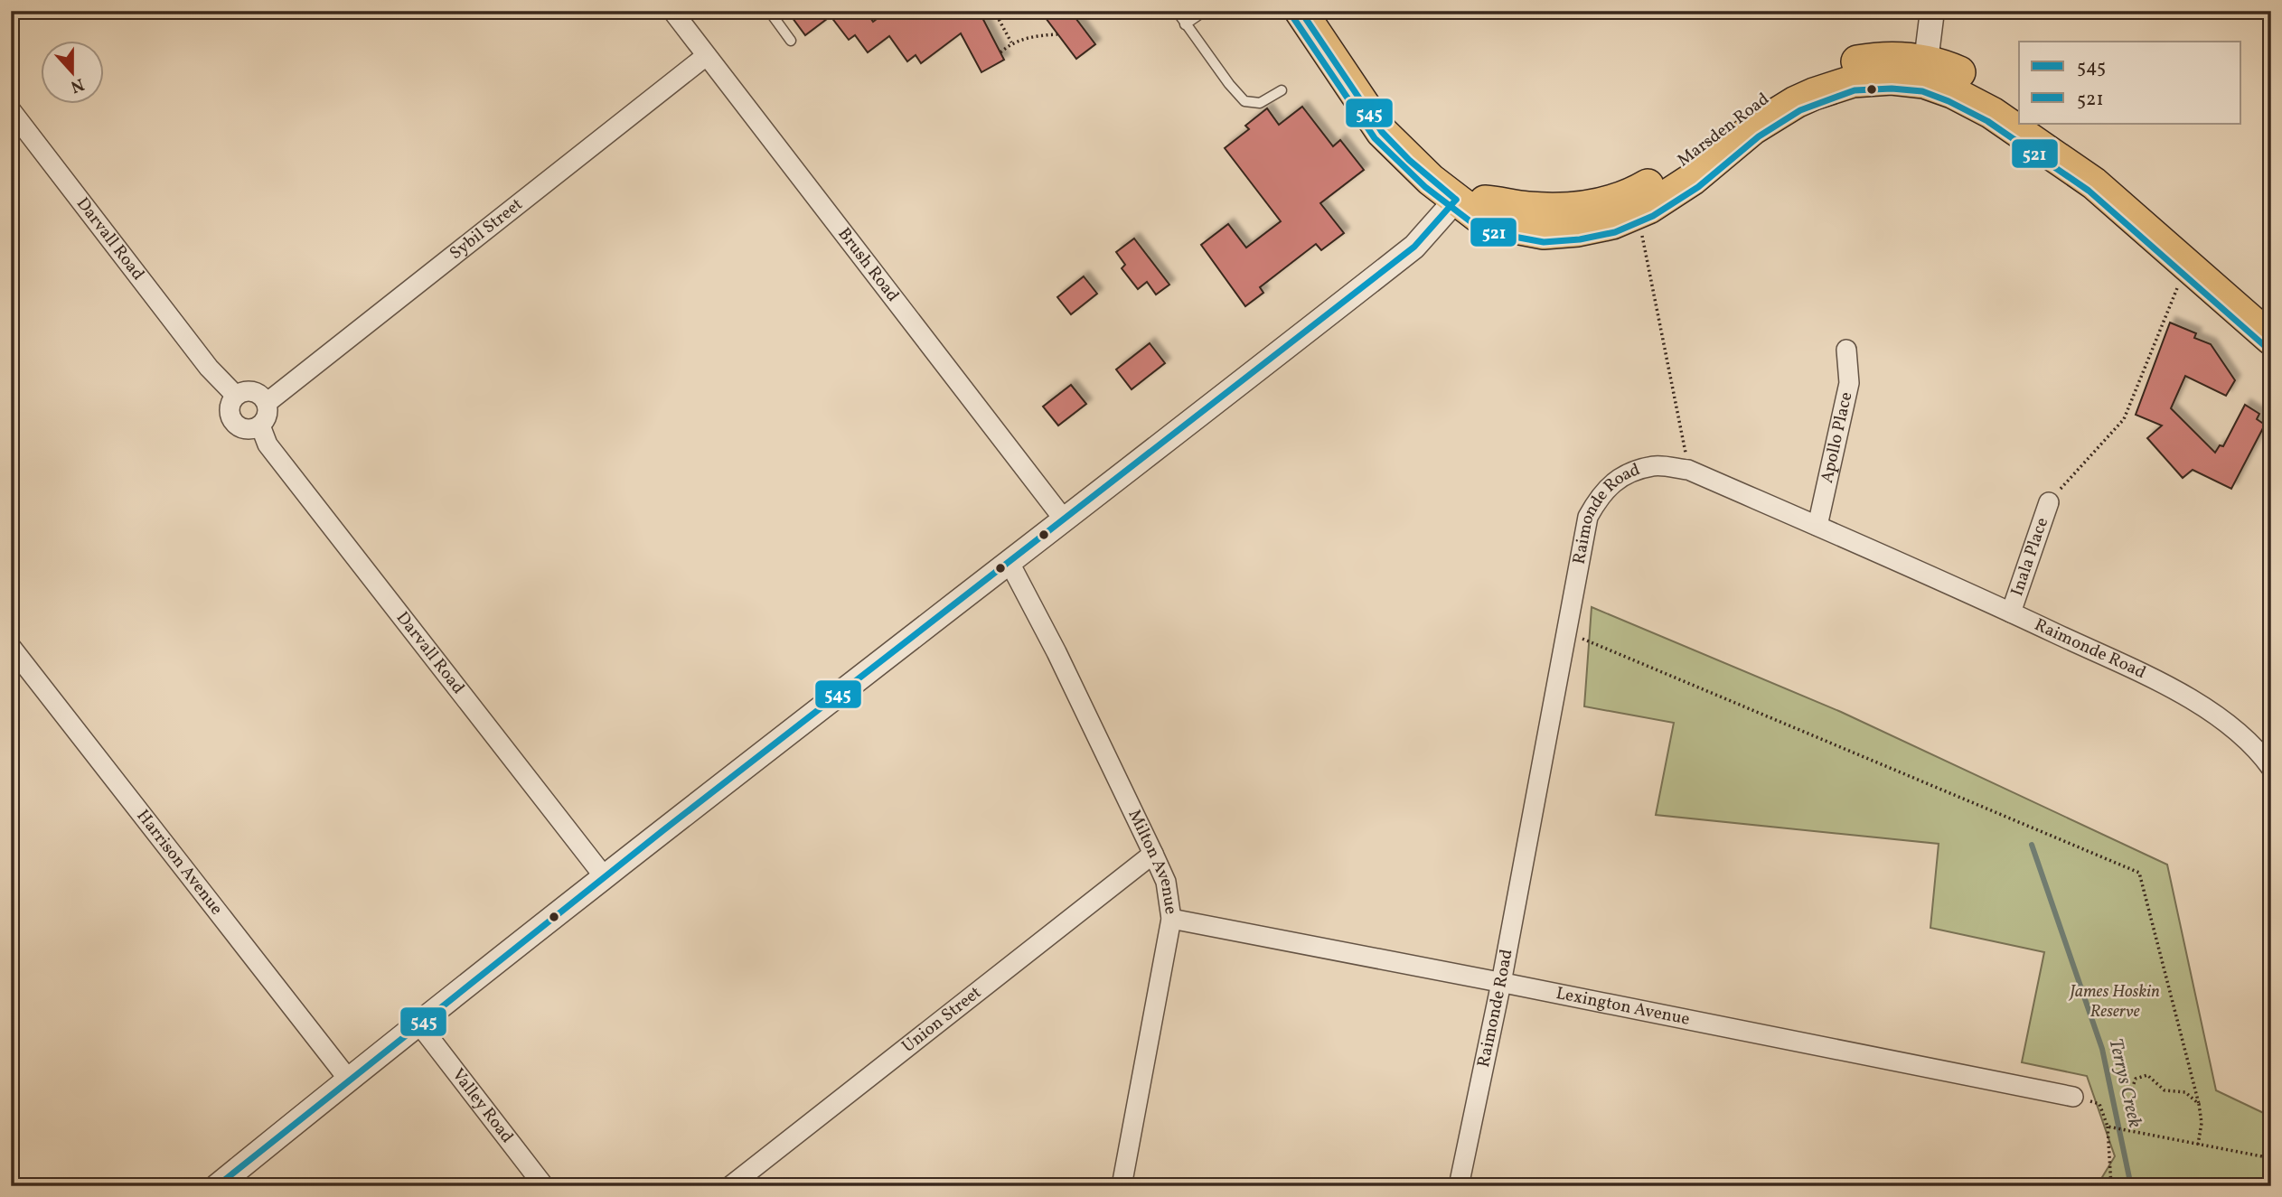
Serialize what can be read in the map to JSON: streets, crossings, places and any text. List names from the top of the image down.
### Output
{
  "streets": {
    "highway": ["Marsden Road"],
    "street": [
      "Sybil Street",
      "Darvall Road",
      "Brush Road",
      "Apollo Place",
      "Raimonde Road",
      "Inala Place",
      "Harrison Avenue",
      "Milton Avenue",
      "Lexington Avenue",
      "Union Street",
      "Valley Road"
    ]
  },
  "crossings": [
    ["Sybil Street", "Darvall Road"],
    ["Sybil Street", "Brush Road"],
    ["Apollo Place", "Raimonde Road"],
    ["Raimonde Road", "Inala Place"],
    ["Raimonde Road", "Lexington Avenue"],
    ["Milton Avenue", "Lexington Avenue"],
    ["Milton Avenue", "Union Street"]
  ],
  "water": ["Terrys Creek"],
  "parks": ["James Hoskin Reserve"],
  "lines": ["transit line 545", "transit line 521"],
  "legend": ["545", "521"],
  "north": "bottom"
}
